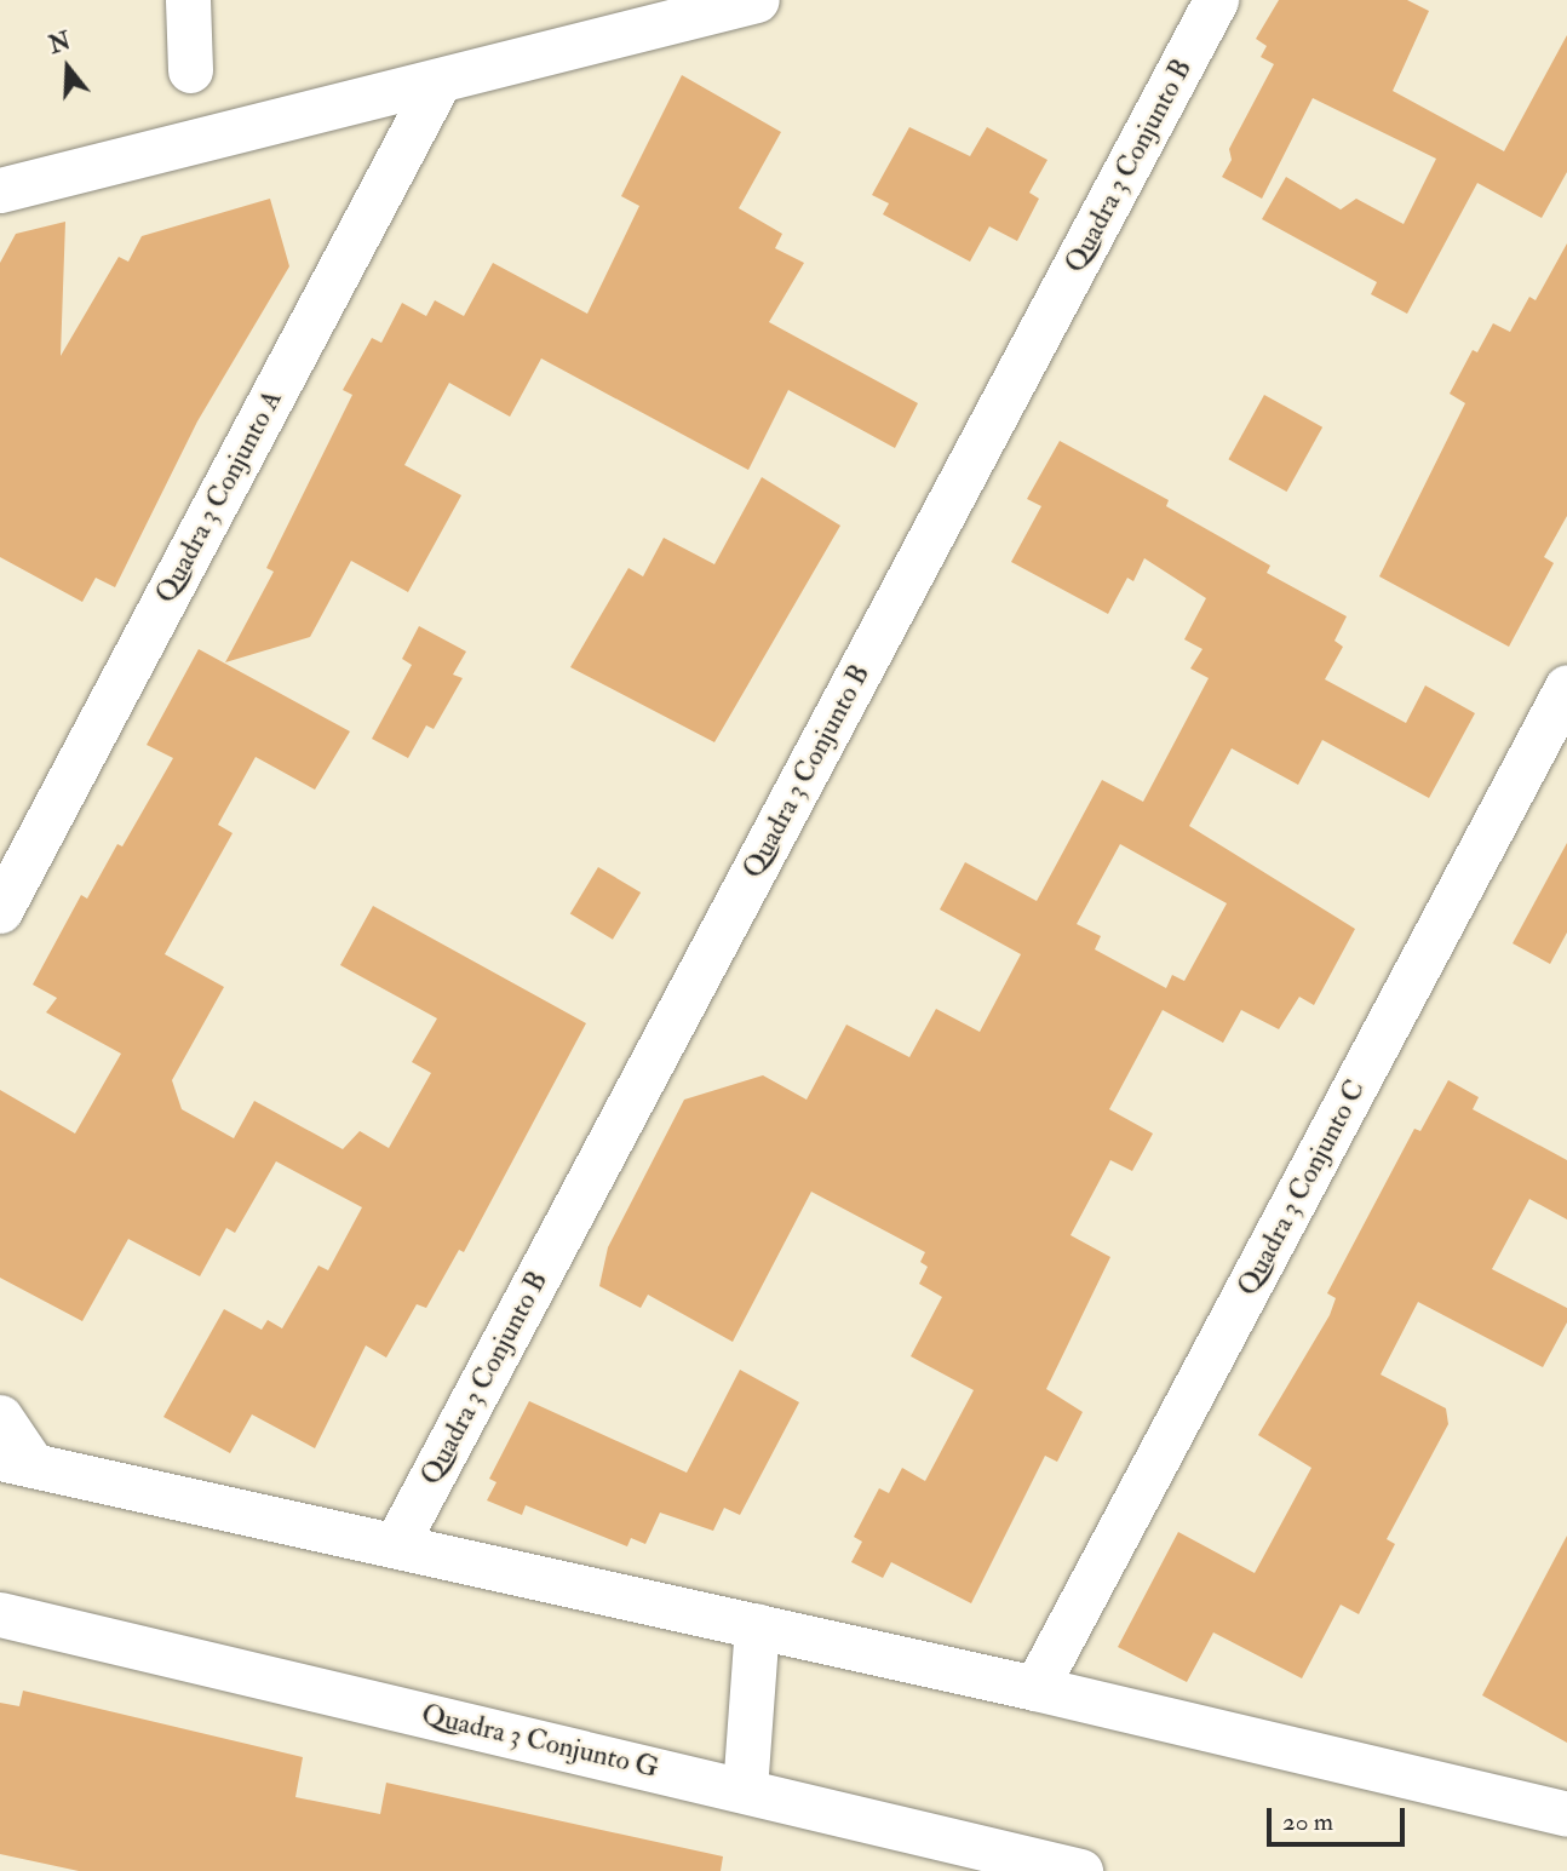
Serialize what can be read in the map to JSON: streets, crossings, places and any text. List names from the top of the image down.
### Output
{
  "streets": {
    "street": [
      "Quadra 3 Conjunto B",
      "Quadra 3 Conjunto A",
      "Quadra 3 Conjunto C",
      "Quadra 3 Conjunto G"
    ]
  },
  "scale_bar": "20 m",
  "north": "top"
}
